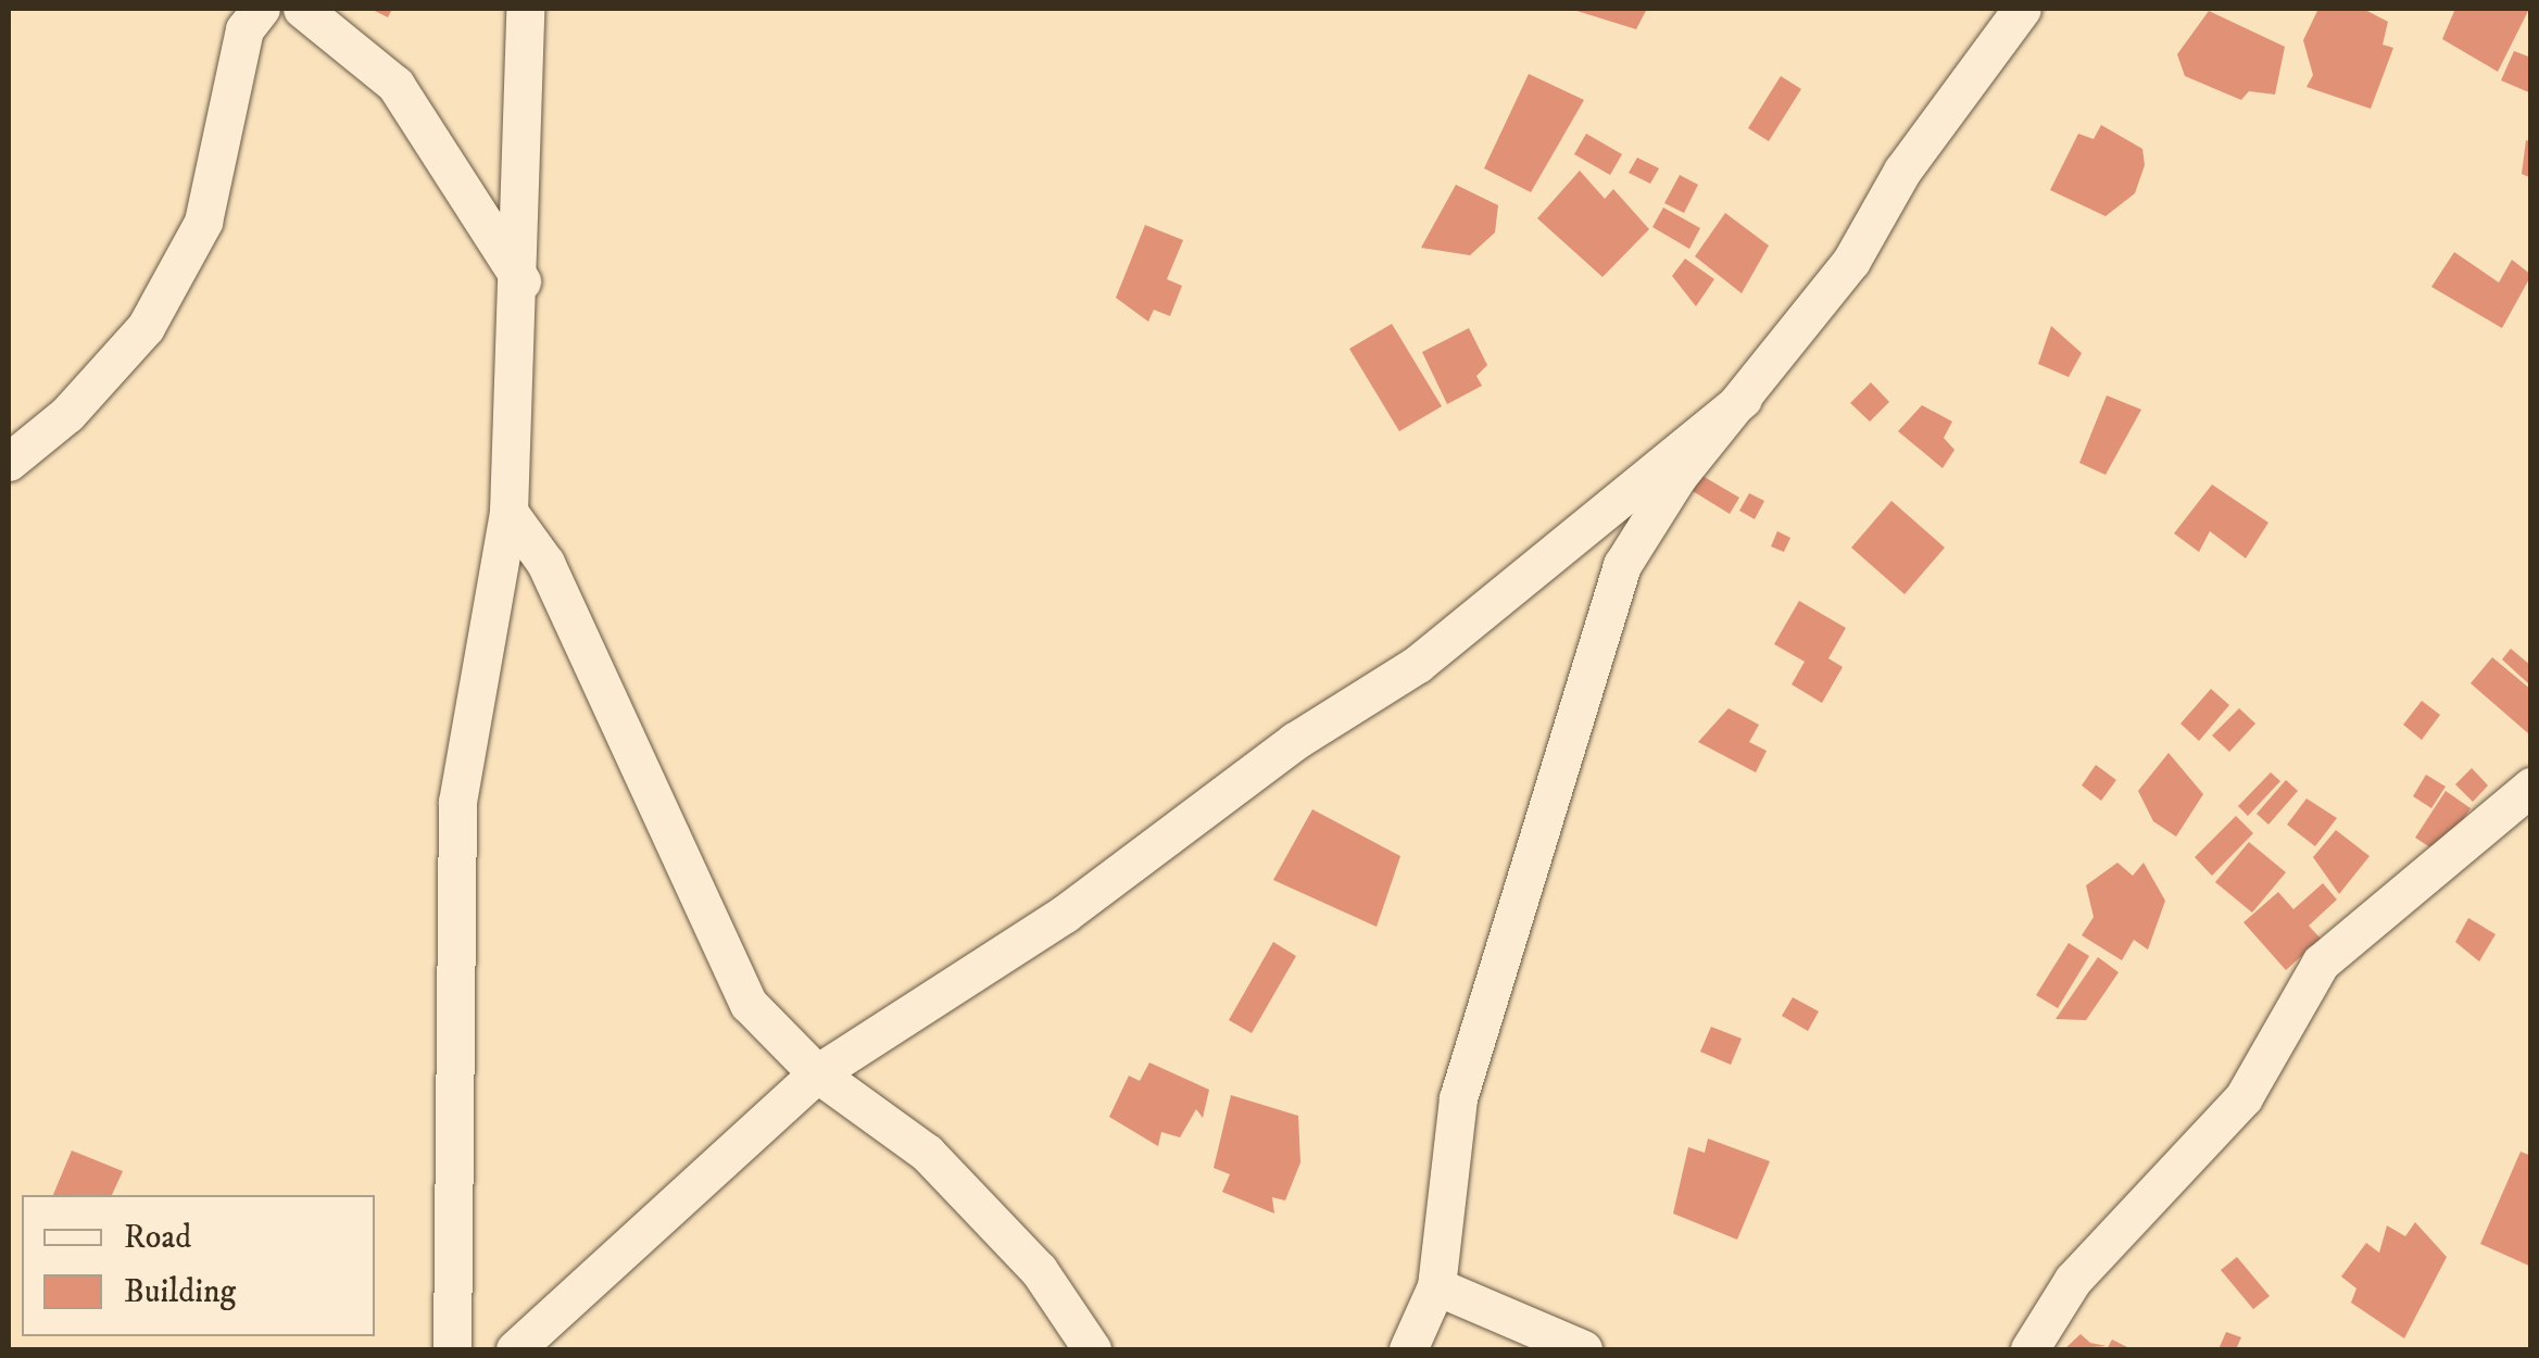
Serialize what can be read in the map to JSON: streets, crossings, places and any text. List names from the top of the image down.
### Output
{
  "legend": ["Road", "Building"]
}
